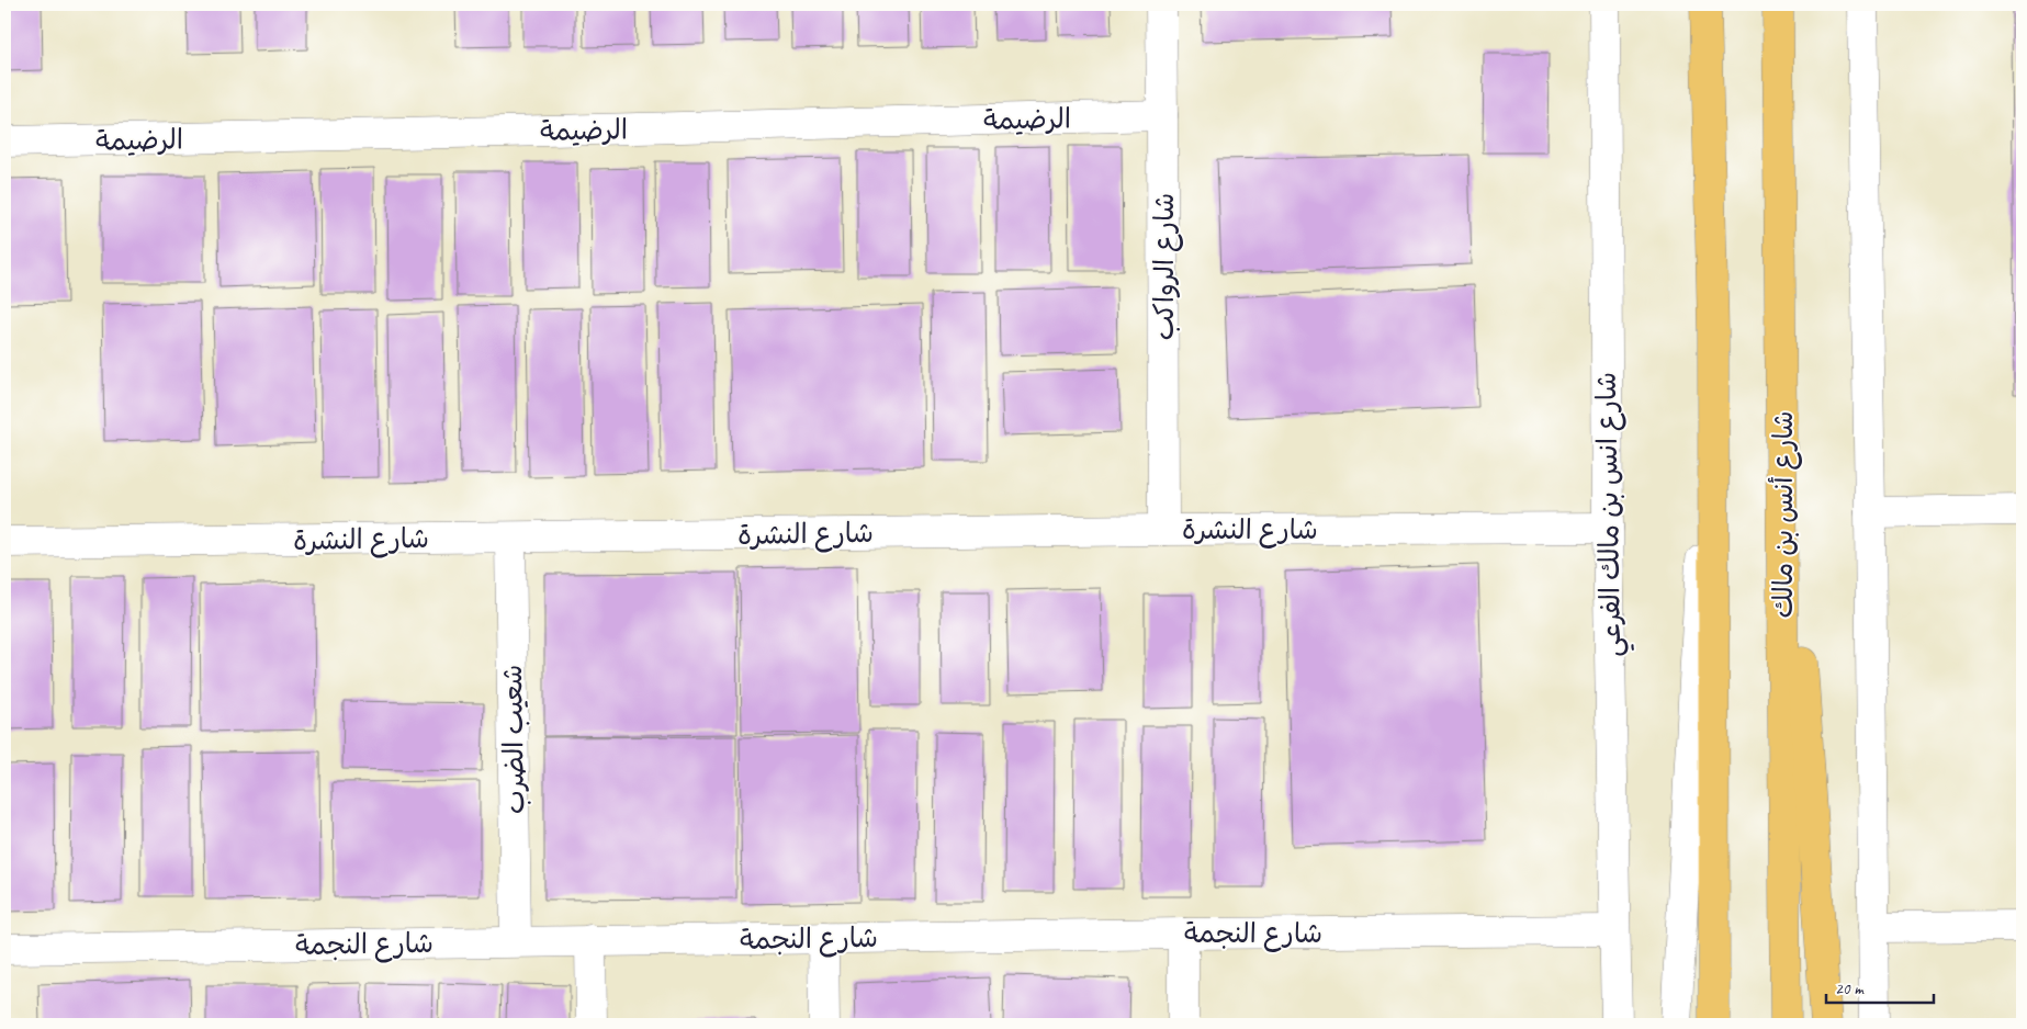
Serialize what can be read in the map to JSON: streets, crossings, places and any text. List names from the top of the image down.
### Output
{
  "streets": {
    "main road": ["شارع أنس بن مالك"],
    "street": [
      "الرضيمة",
      "شارع الرواكب",
      "شارع انس بن مالك الفرعي",
      "شارع النشرة",
      "شعيب الضرب",
      "شارع النجمة"
    ]
  },
  "crossings": [
    ["الرضيمة", "شارع الرواكب"],
    ["شارع الرواكب", "شارع النشرة"],
    ["شارع انس بن مالك الفرعي", "شارع النشرة"],
    ["شارع انس بن مالك الفرعي", "شارع النجمة"],
    ["شارع النشرة", "شعيب الضرب"],
    ["شعيب الضرب", "شارع النجمة"]
  ],
  "scale_bar": "20 m"
}
